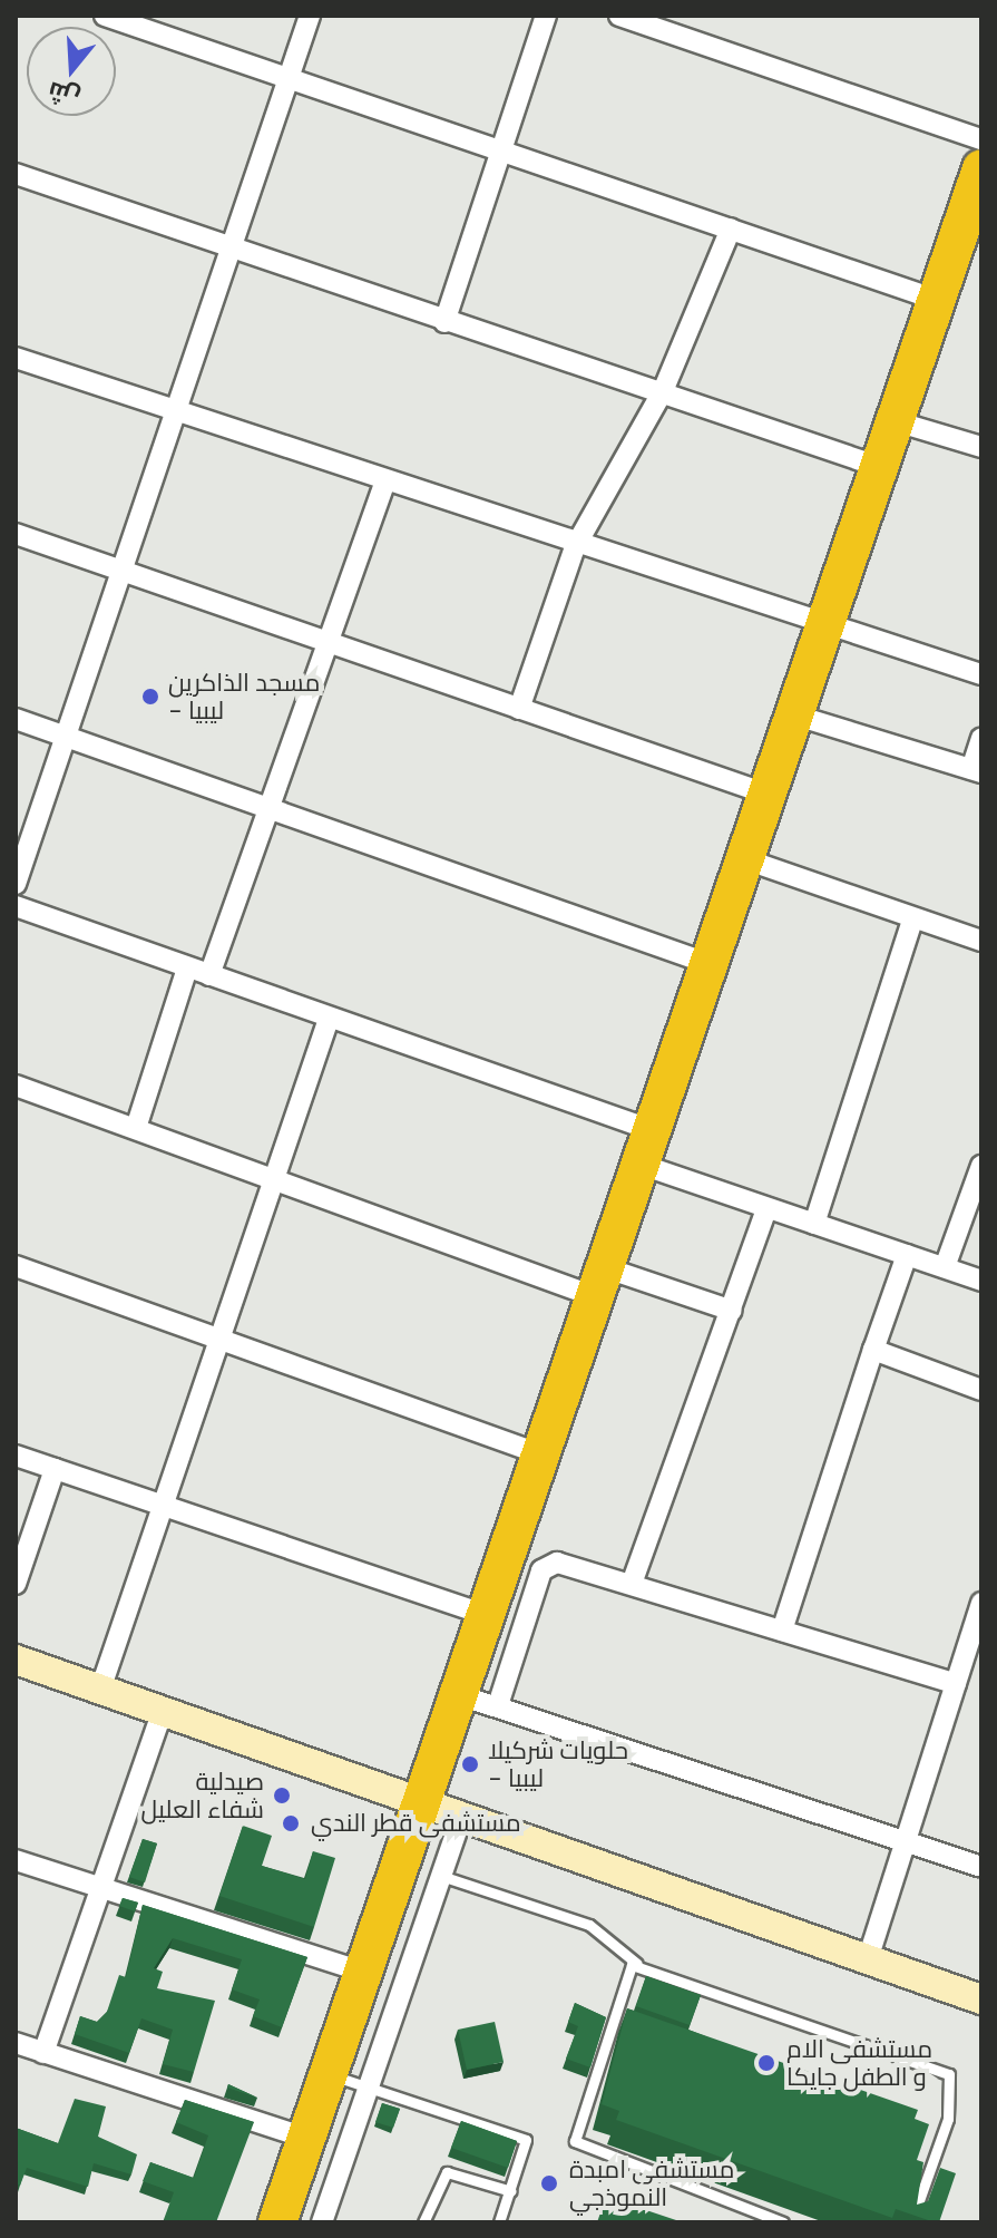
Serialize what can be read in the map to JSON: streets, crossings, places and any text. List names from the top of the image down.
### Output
{
  "places": [
    "مسجد الذاكرين - ليبيا",
    "حلويات شركيلا - ليبيا",
    "صيدلية شفاء العليل",
    "مستشفى قطر الندي",
    "مستشفى الام و الطفل جايكا",
    "مستشفى امبدة النموذجي"
  ],
  "north": "bottom"
}
